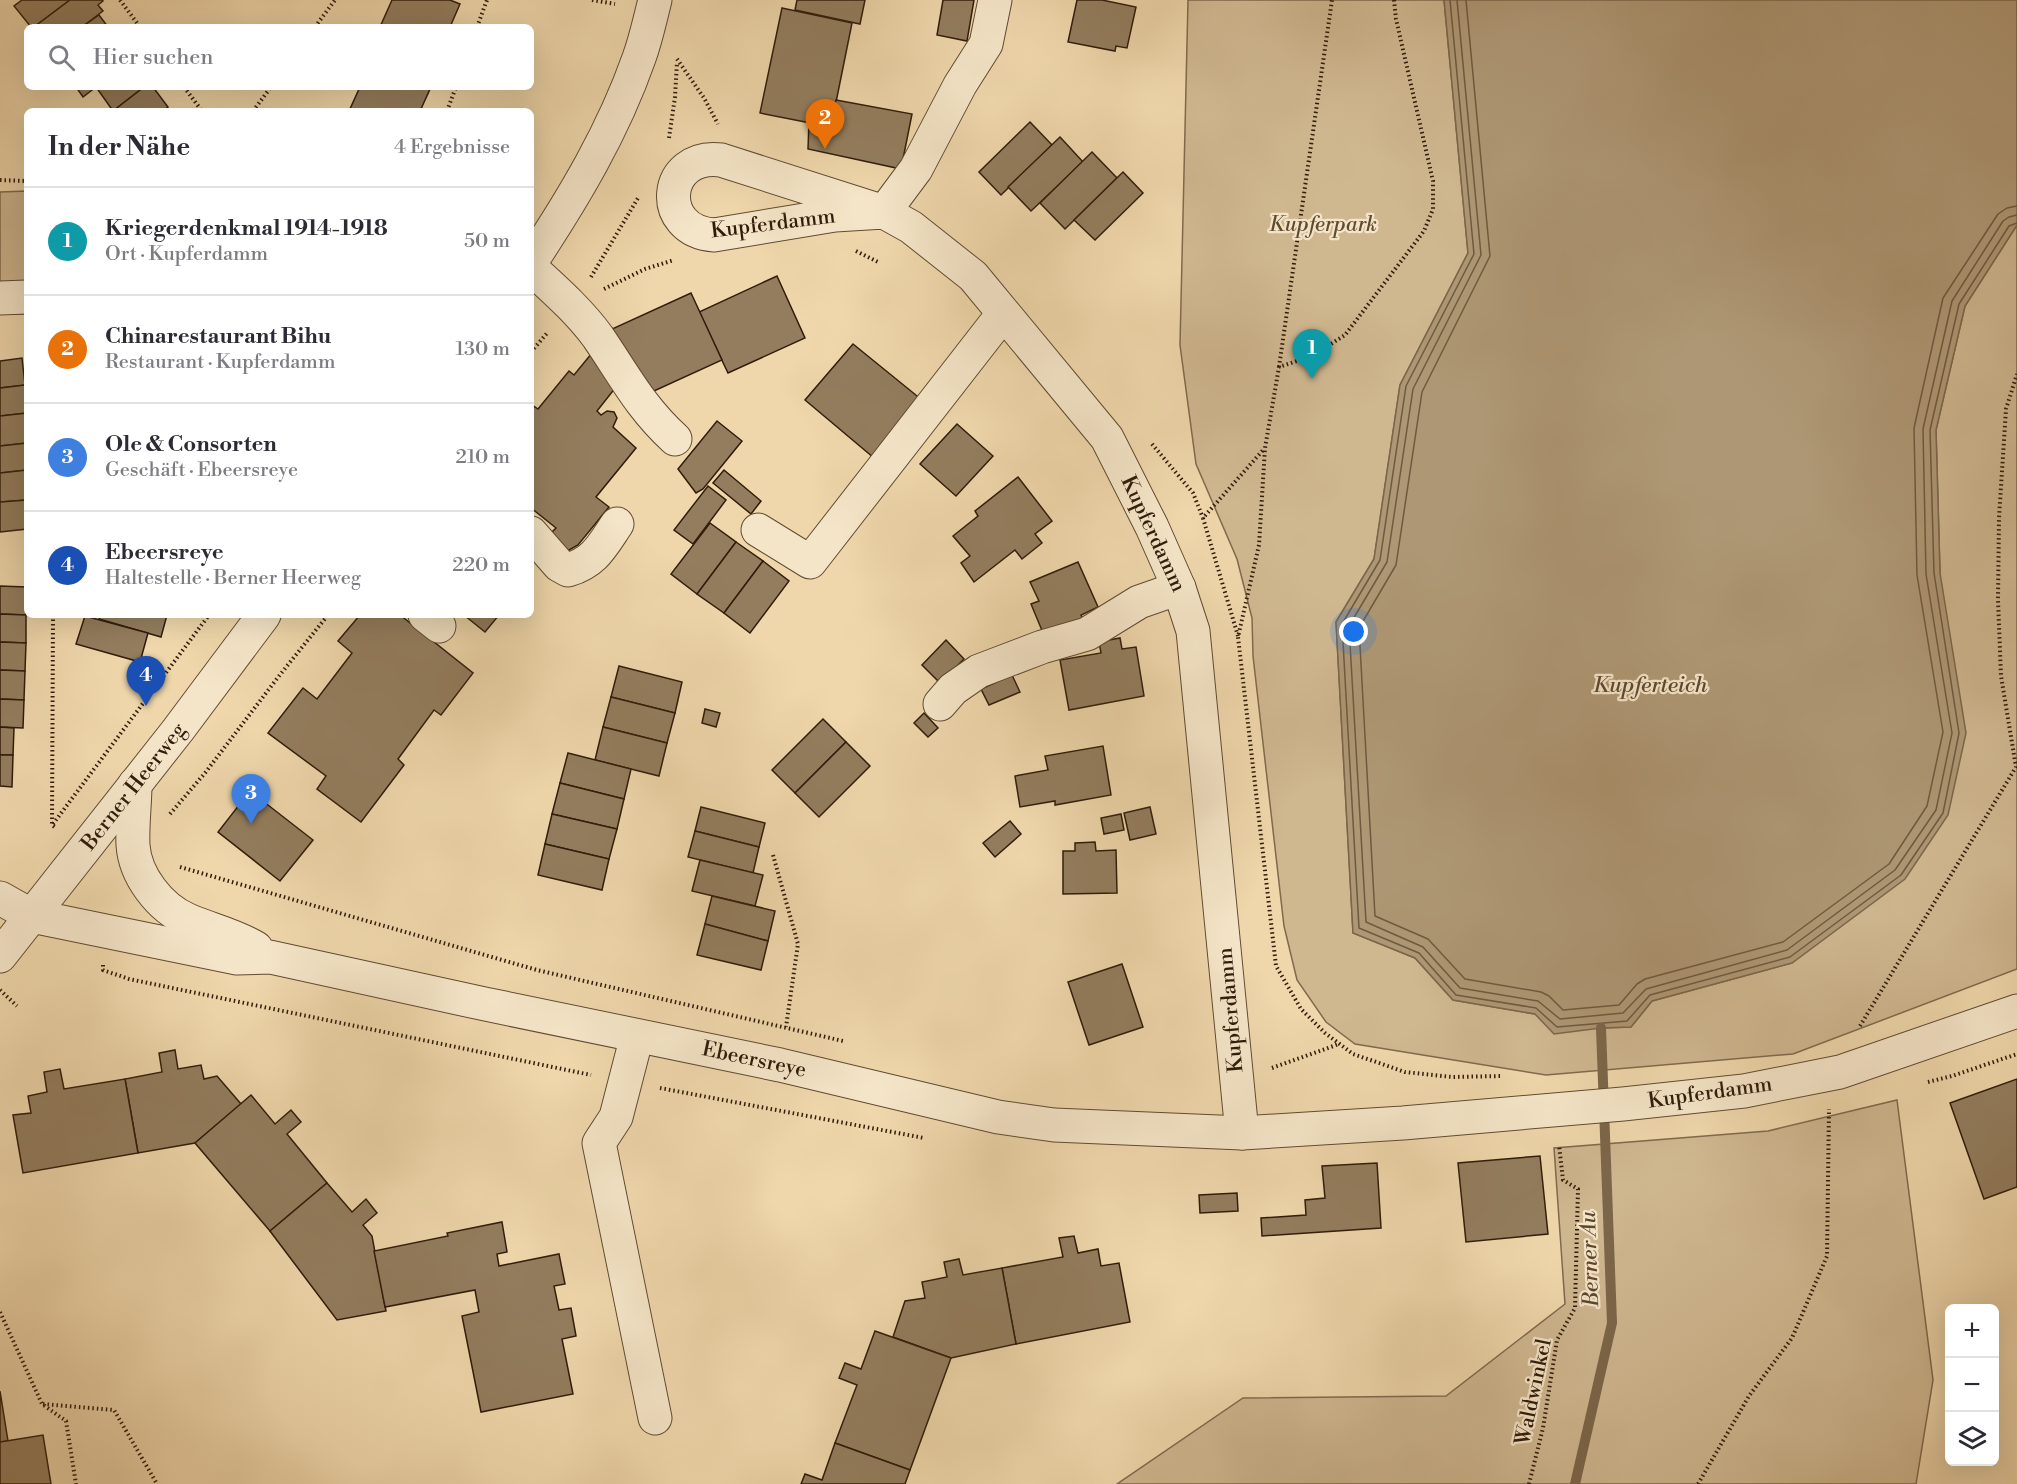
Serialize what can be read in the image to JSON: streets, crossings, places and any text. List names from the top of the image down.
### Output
{
  "streets": {
    "street": ["Kupferdamm", "Berner Heerweg", "Ebeersreye"],
    "path": ["Waldwinkel"]
  },
  "crossings": [
    ["Kupferdamm", "Ebeersreye"],
    ["Berner Heerweg", "Ebeersreye"]
  ],
  "water": ["Kupferteich", "Berner Au"],
  "parks": ["Kupferpark"],
  "page": {
    "search": "Hier suchen",
    "pins": [
      "2",
      "1",
      "4",
      "3"
    ],
    "heading": ["In der Nähe", "4 Ergebnisse"],
    "list": [
      {
        "mark": "1",
        "name": "Kriegerdenkmal 1914-1918",
        "note": "Ort · Kupferdamm",
        "value": "50 m"
      },
      {
        "mark": "2",
        "name": "Chinarestaurant Bihu",
        "note": "Restaurant · Kupferdamm",
        "value": "130 m"
      },
      {
        "mark": "3",
        "name": "Ole & Consorten",
        "note": "Geschäft · Ebeersreye",
        "value": "210 m"
      },
      {
        "mark": "4",
        "name": "Ebeersreye",
        "note": "Haltestelle · Berner Heerweg",
        "value": "220 m"
      }
    ],
    "map_buttons": ["+", "−"]
  }
}
